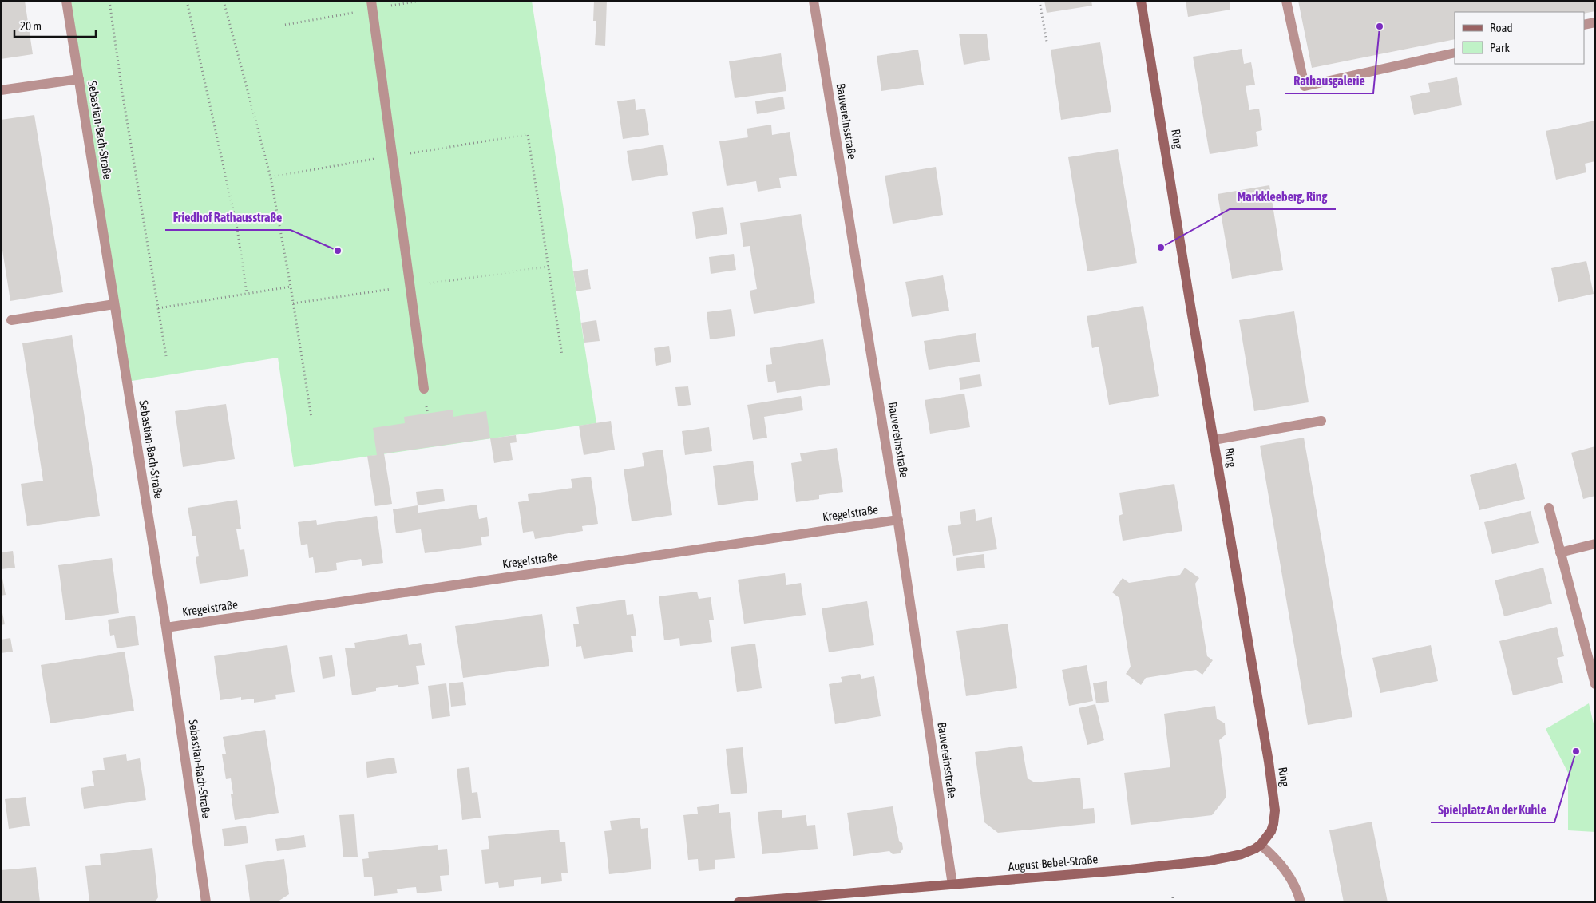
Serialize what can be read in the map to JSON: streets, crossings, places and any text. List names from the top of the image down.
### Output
{
  "streets": {
    "street": [
      "Bauvereinsstraße",
      "Sebastian-Bach-Straße",
      "Ring",
      "Kregelstraße",
      "August-Bebel-Straße"
    ]
  },
  "crossings": [
    ["Bauvereinsstraße", "Kregelstraße"],
    ["Bauvereinsstraße", "August-Bebel-Straße"],
    ["Sebastian-Bach-Straße", "Kregelstraße"],
    ["Ring", "August-Bebel-Straße"]
  ],
  "places": [
    "Rathausgalerie",
    "Markkleeberg, Ring",
    "Friedhof Rathausstraße",
    "Spielplatz An der Kuhle"
  ],
  "legend": ["Road", "Park"],
  "scale_bar": "20 m"
}
